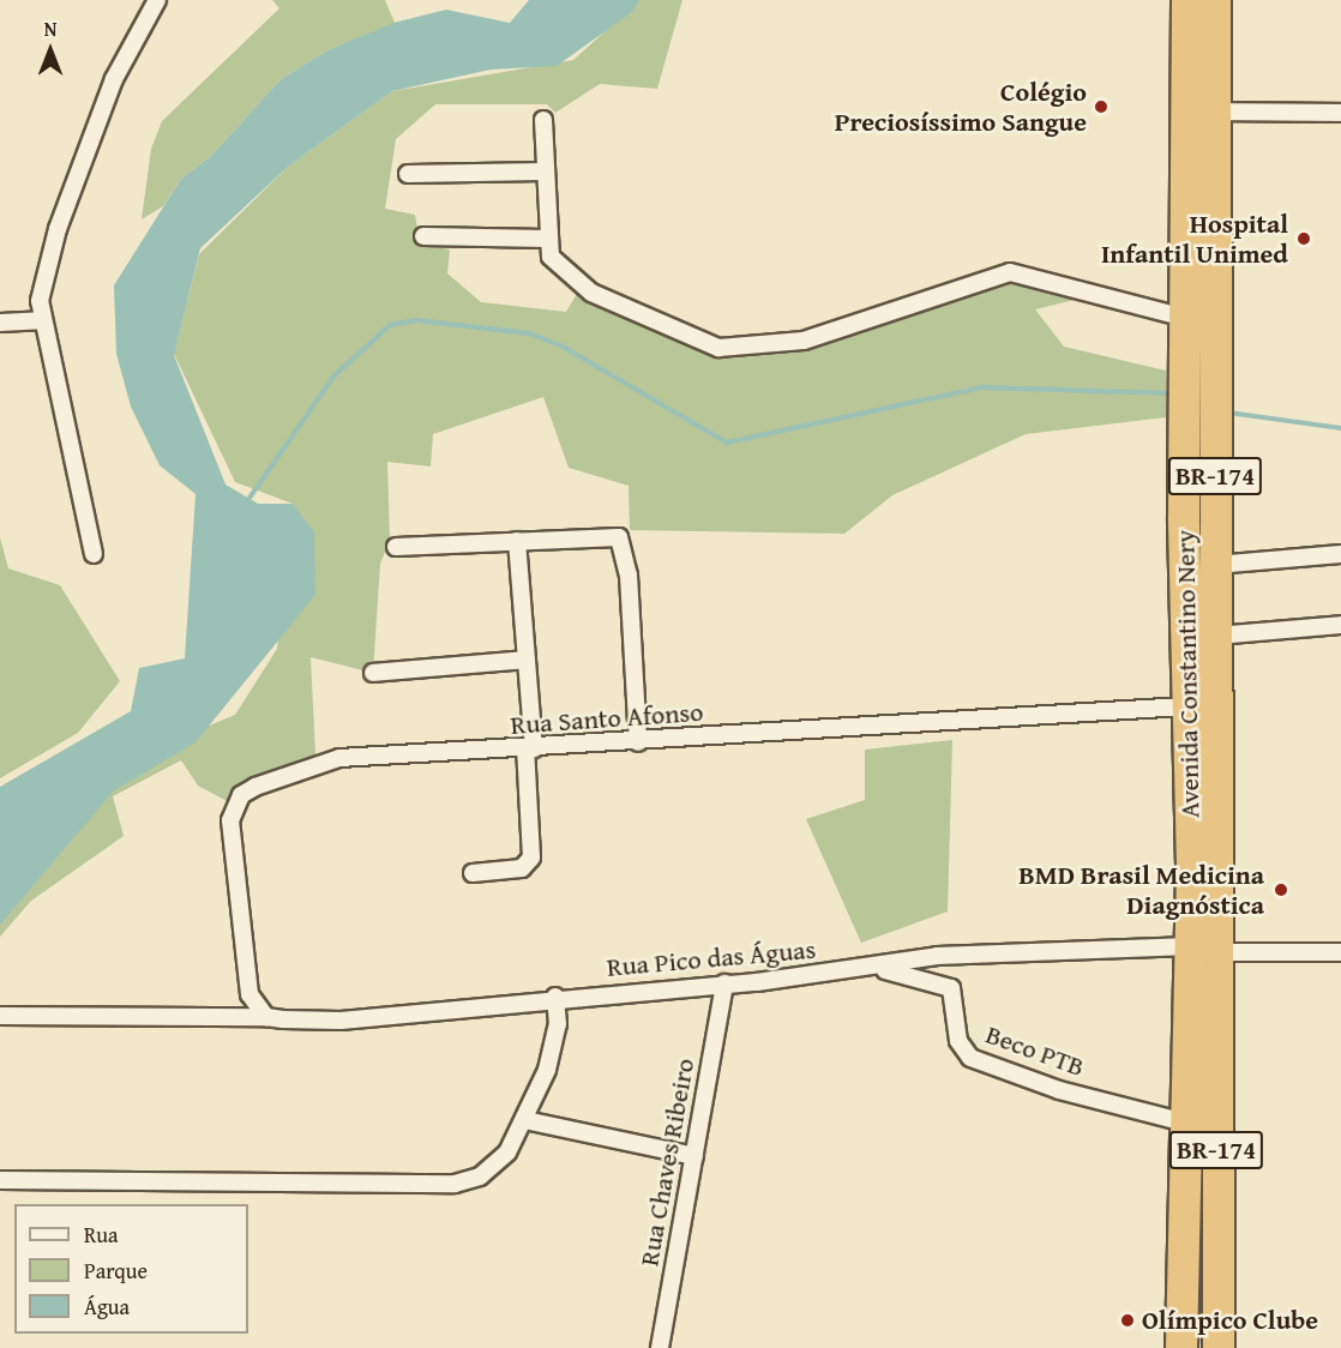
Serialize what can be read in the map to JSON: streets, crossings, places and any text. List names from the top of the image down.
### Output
{
  "streets": {
    "highway": ["BR-174", "Avenida Constantino Nery"],
    "street": [
      "Rua Santo Afonso",
      "Rua Pico das Águas",
      "Beco PTB",
      "Rua Chaves Ribeiro"
    ]
  },
  "crossings": [
    ["Avenida Constantino Nery", "Rua Santo Afonso"],
    ["Avenida Constantino Nery", "Rua Pico das Águas"],
    ["Avenida Constantino Nery", "Beco PTB"],
    ["Rua Santo Afonso", "Rua Pico das Águas"],
    ["Rua Pico das Águas", "Beco PTB"],
    ["Rua Pico das Águas", "Rua Chaves Ribeiro"]
  ],
  "places": [
    "Colégio Preciosíssimo Sangue",
    "Hospital Infantil Unimed",
    "BMD Brasil Medicina Diagnóstica",
    "Olímpico Clube"
  ],
  "legend": ["Rua", "Parque", "Água"],
  "north": "top"
}
